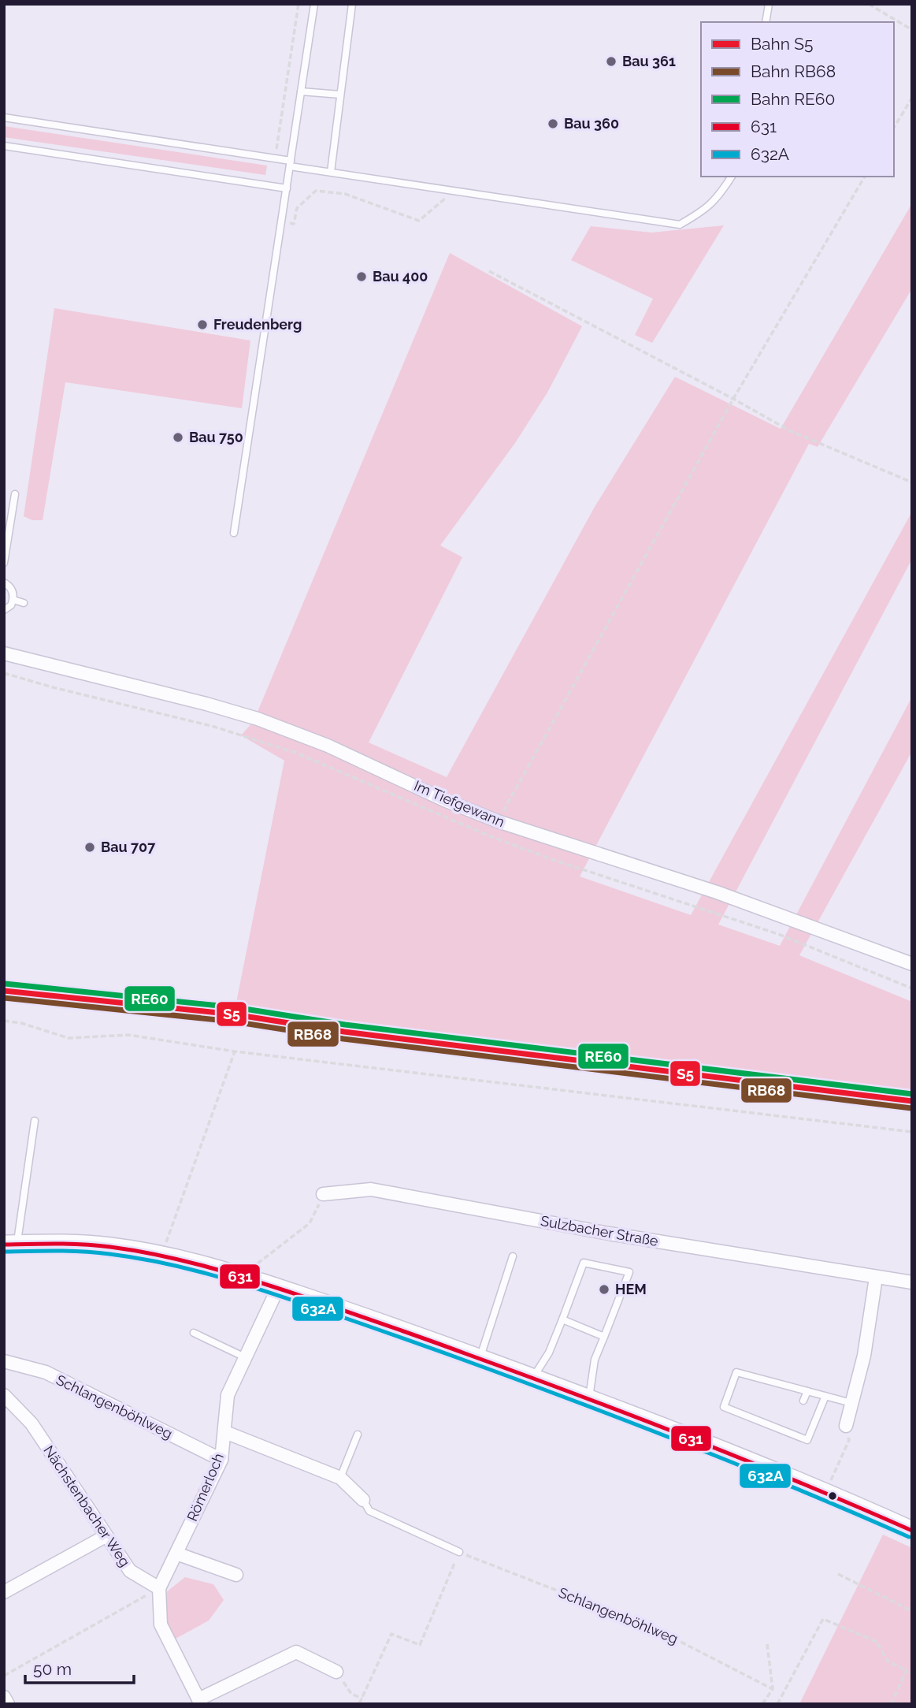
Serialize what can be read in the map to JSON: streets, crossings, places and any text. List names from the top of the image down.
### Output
{
  "streets": {
    "street": [
      "Im Tiefgewann",
      "Sulzbacher Straße",
      "Schlangenböhlweg",
      "Römerloch",
      "Nächstenbacher Weg"
    ]
  },
  "crossings": [
    ["Schlangenböhlweg", "Römerloch"],
    ["Römerloch", "Nächstenbacher Weg"]
  ],
  "places": [
    "Bau 361",
    "Bau 360",
    "Bau 400",
    "Freudenberg",
    "Bau 750",
    "Bau 707",
    "HEM"
  ],
  "lines": [
    "rail line RE60",
    "rail line S5",
    "rail line RB68",
    "transit line 631",
    "transit line 632A"
  ],
  "legend": [
    "Bahn S5",
    "Bahn RB68",
    "Bahn RE60",
    "631",
    "632A"
  ],
  "scale_bar": "50 m"
}
